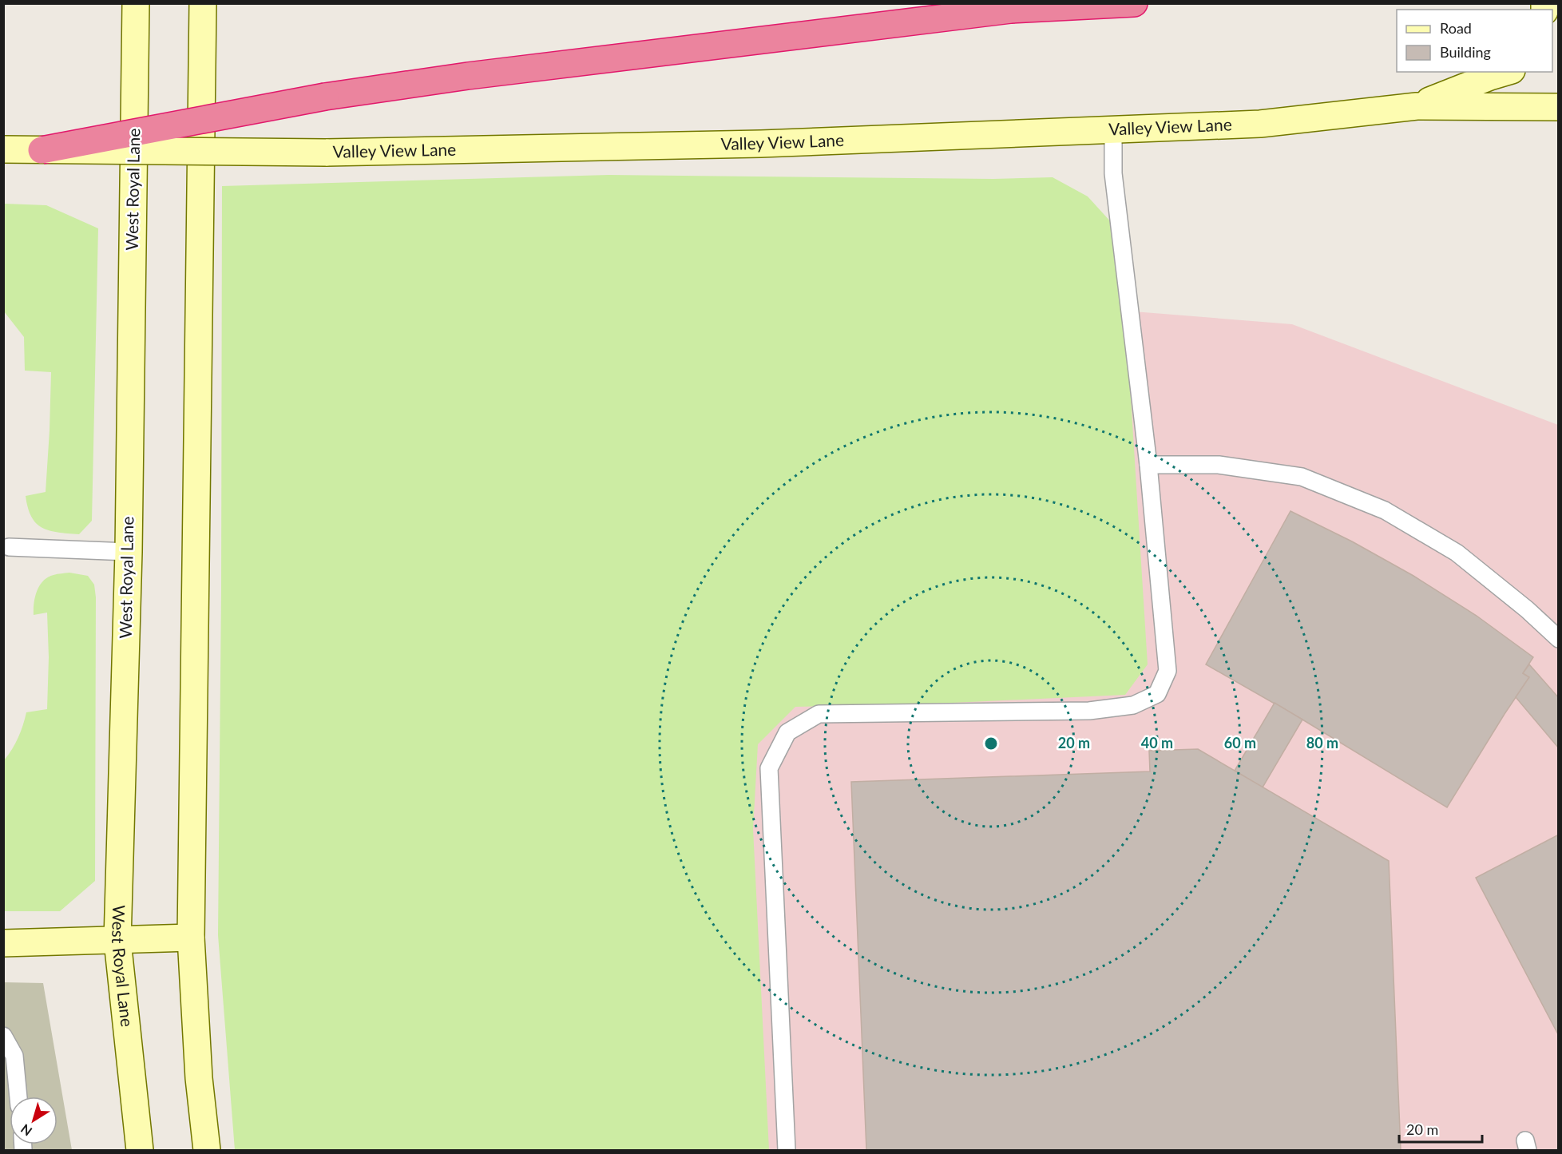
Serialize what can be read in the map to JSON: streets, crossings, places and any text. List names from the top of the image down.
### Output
{
  "streets": {
    "main road": ["Valley View Lane", "West Royal Lane"]
  },
  "legend": ["Road", "Building"],
  "scale_bar": "20 m",
  "north": "bottom left",
  "rings": [
    "20 m",
    "40 m",
    "60 m",
    "80 m"
  ]
}
